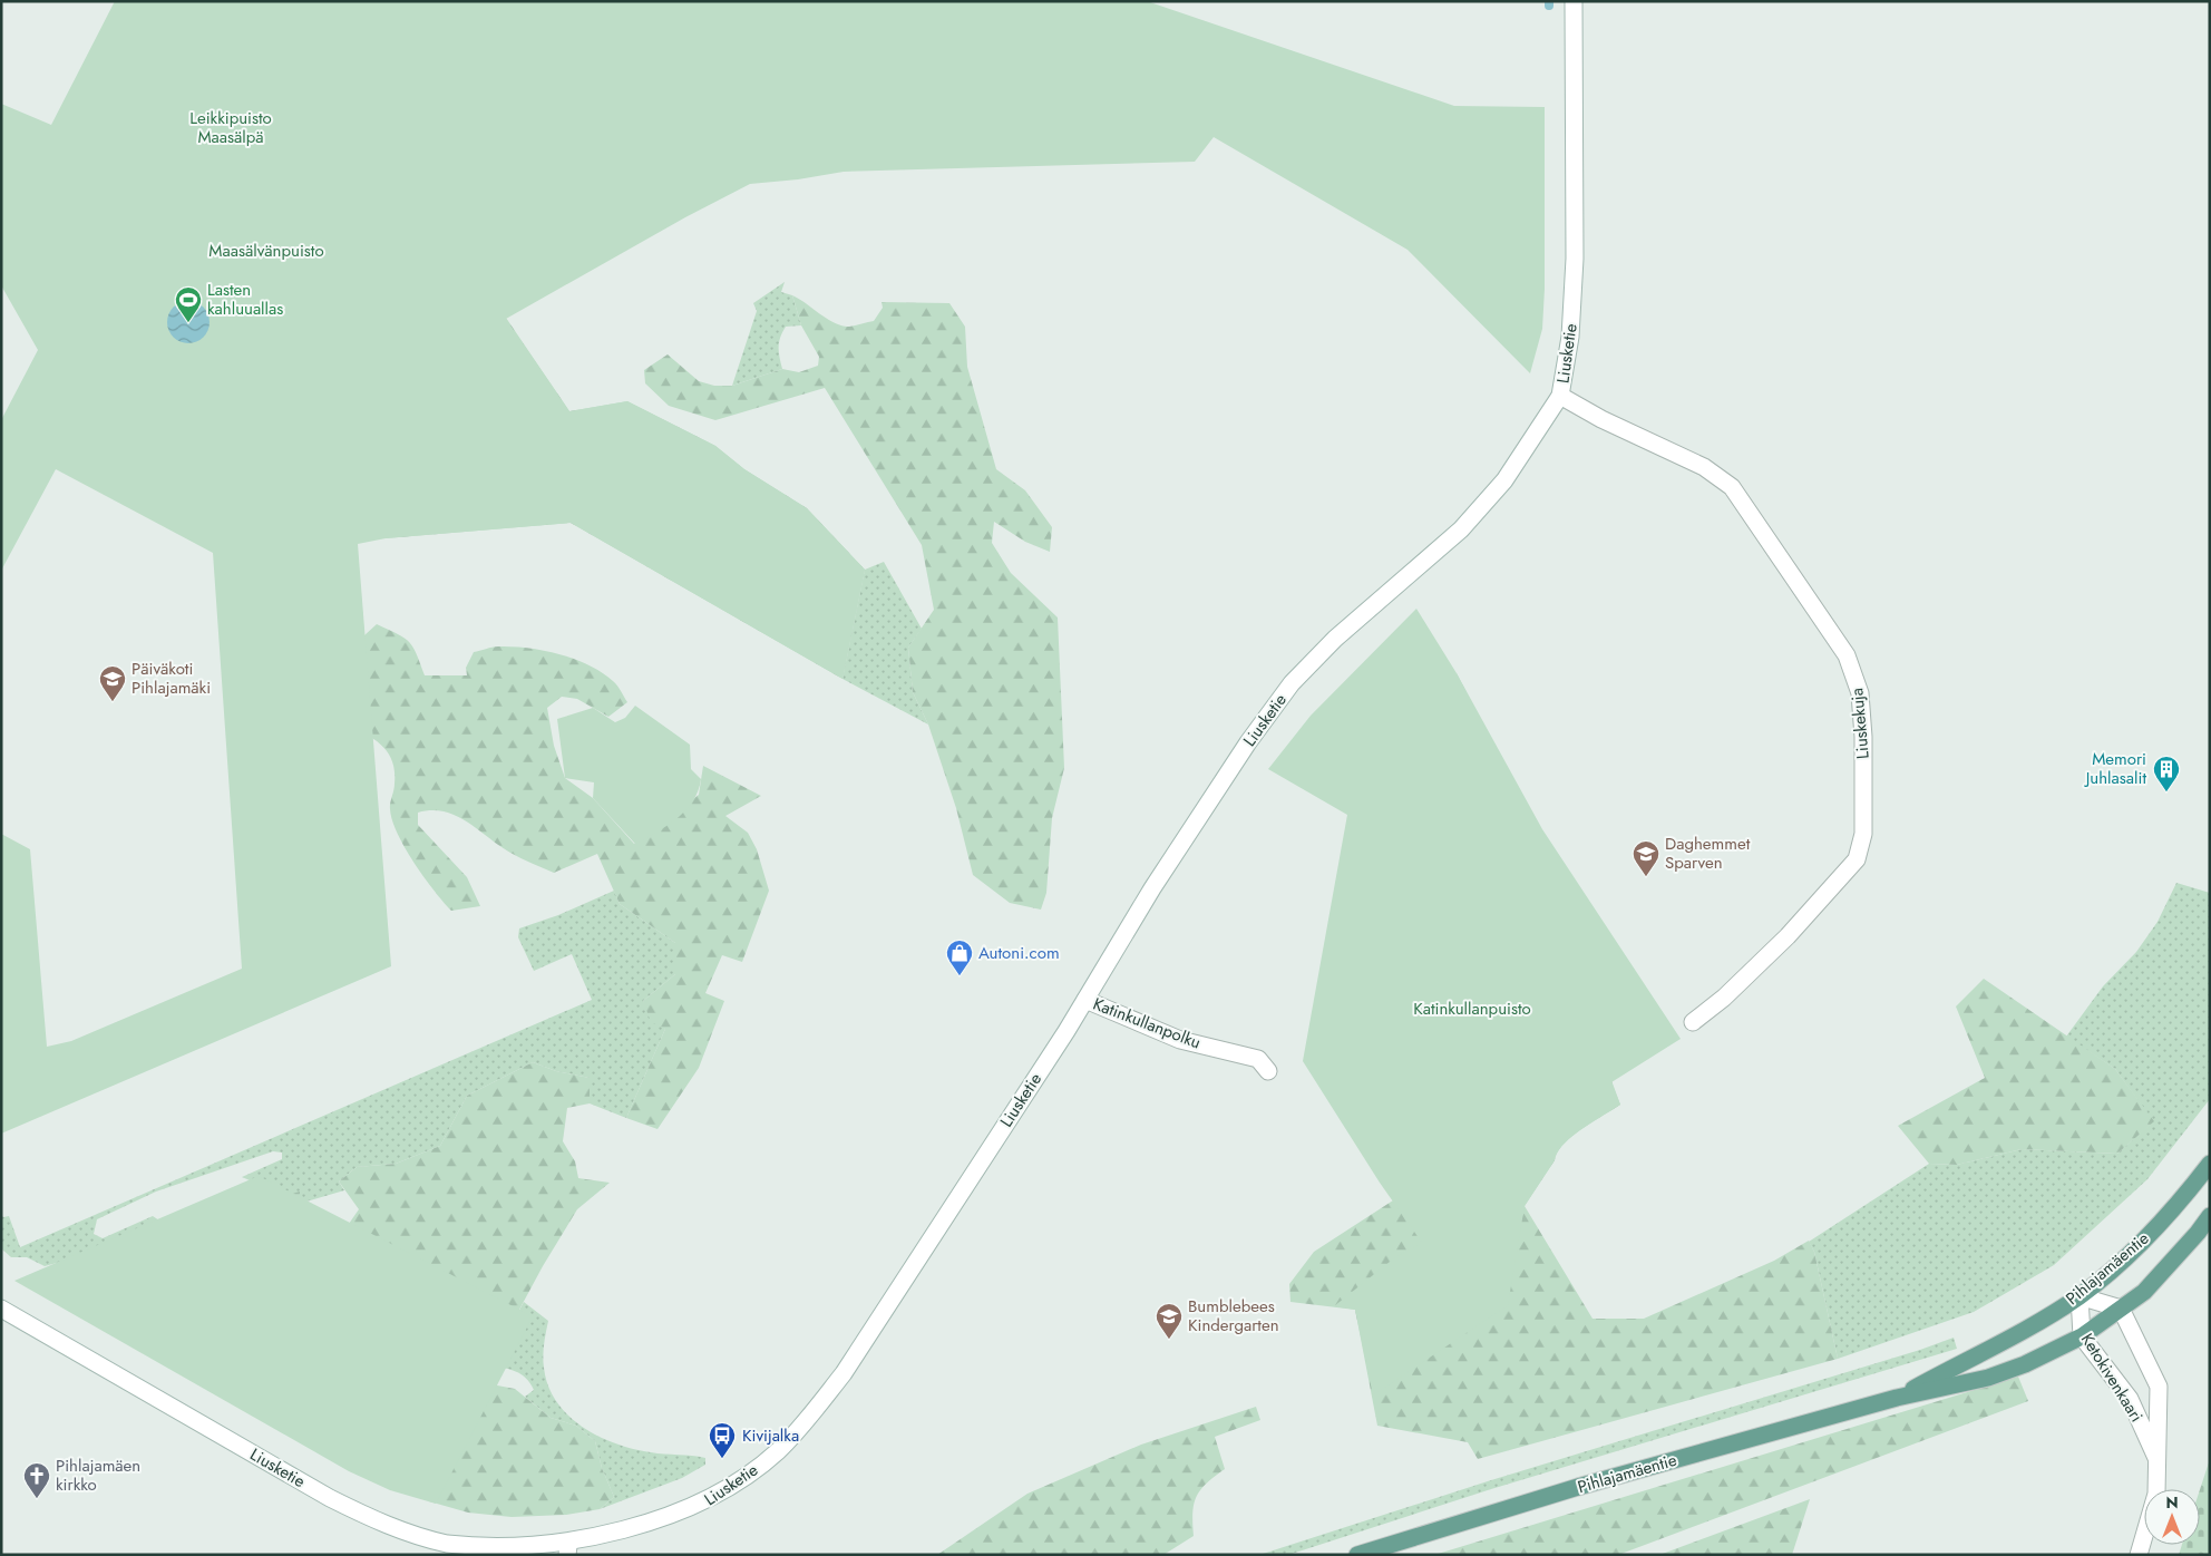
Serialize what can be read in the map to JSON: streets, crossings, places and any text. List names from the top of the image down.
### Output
{
  "streets": {
    "main road": ["Pihlajamäentie"],
    "street": [
      "Liusketie",
      "Liuskekuja",
      "Katinkullanpolku",
      "Ketokivenkaari"
    ]
  },
  "crossings": [
    ["Liusketie", "Liuskekuja"],
    ["Liusketie", "Katinkullanpolku"],
    ["Pihlajamäentie", "Ketokivenkaari"]
  ],
  "parks": ["Leikkipuisto Maasälpä", "Maasälvänpuisto", "Katinkullanpuisto"],
  "places": {
    "sports": ["Lasten kahluuallas"],
    "school or university": ["Päiväkoti Pihlajamäki", "Daghemmet Sparven", "Bumblebees Kindergarten"],
    "building": ["Memori Juhlasalit"],
    "shop": ["Autoni.com"],
    "bus stop": ["Kivijalka"],
    "church": ["Pihlajamäen kirkko"]
  },
  "north": "top"
}
